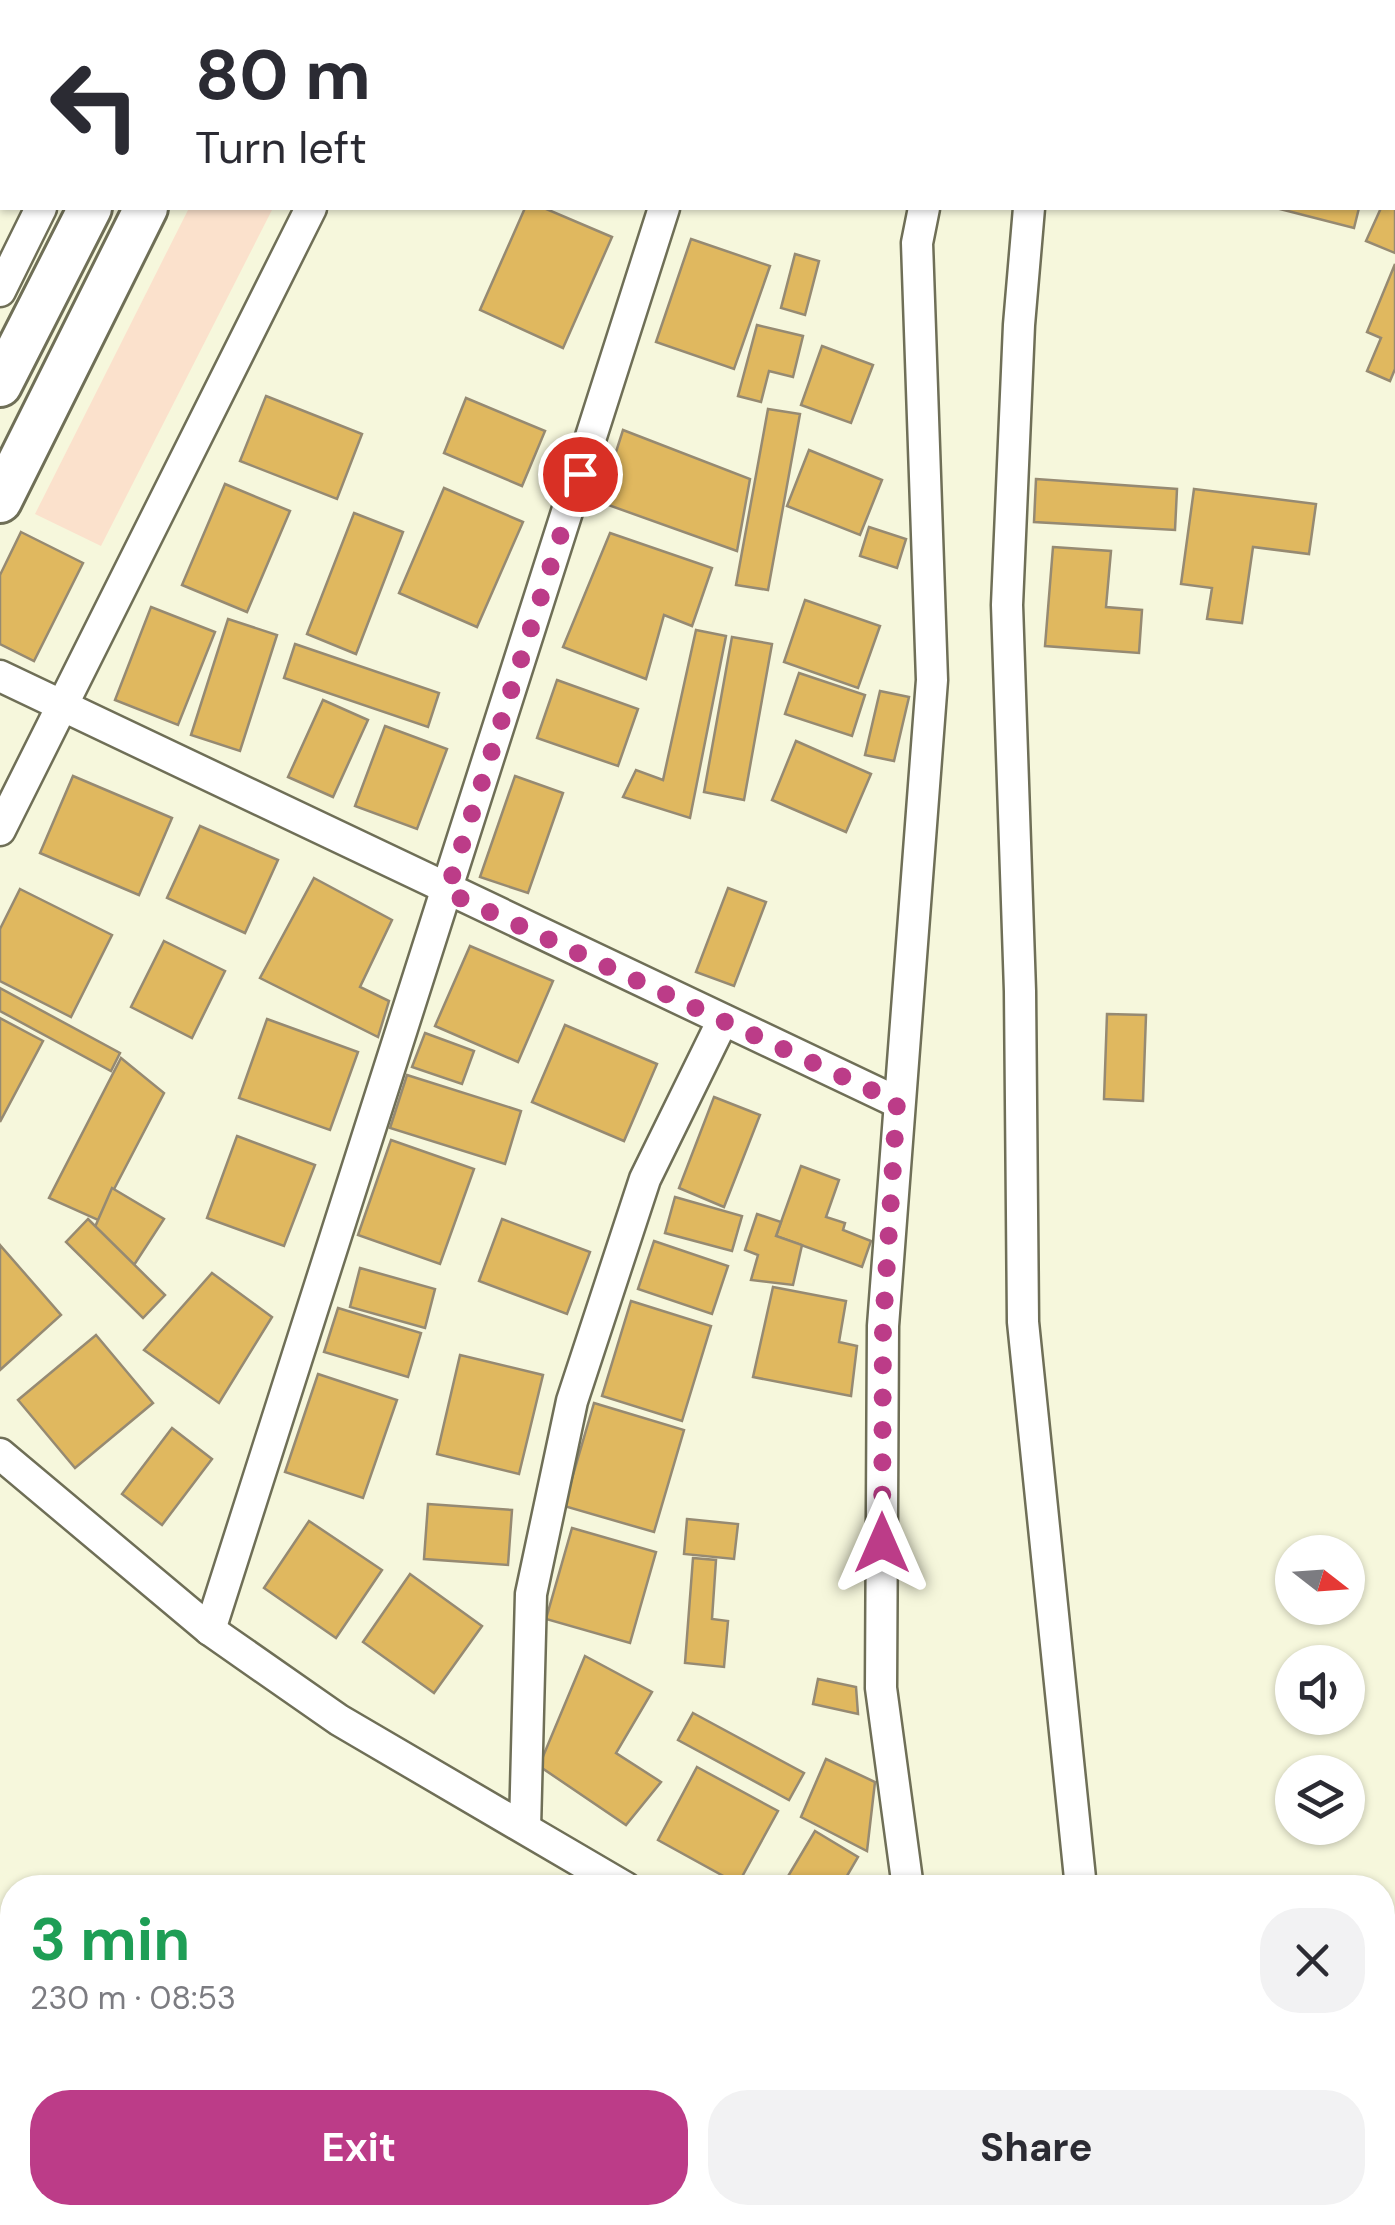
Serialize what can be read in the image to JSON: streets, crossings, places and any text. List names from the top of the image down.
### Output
{
  "north": "right",
  "page": {
    "turn": ["80 m", "Turn left"],
    "heading": ["3 min", "230 m · 08:53"],
    "buttons": ["Exit", "Share"]
  }
}
